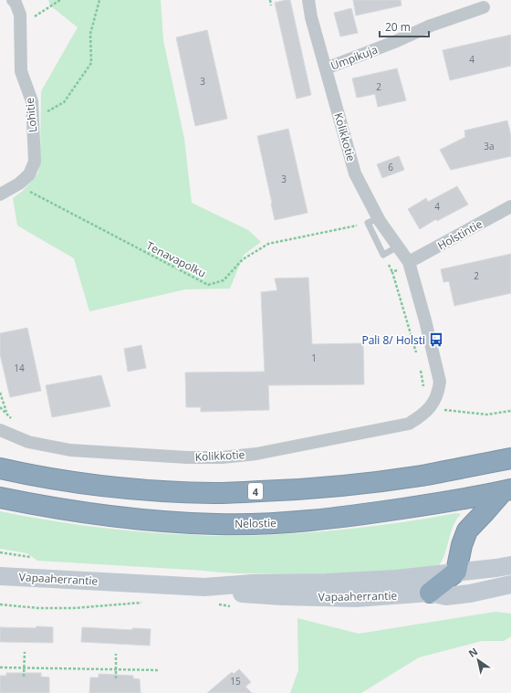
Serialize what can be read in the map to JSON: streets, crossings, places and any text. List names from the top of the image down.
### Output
{
  "streets": {
    "highway": ["4", "Nelostie"],
    "street": [
      "Umpikuja",
      "Lohitie",
      "Kolikkotie",
      "Holstintie",
      "Vapaaherrantie"
    ],
    "path": ["Tenavapolku"]
  },
  "crossings": [
    ["Umpikuja", "Kolikkotie"],
    ["Lohitie", "Tenavapolku"],
    ["Kolikkotie", "Holstintie"],
    ["Kolikkotie", "Tenavapolku"]
  ],
  "places": {
    "bus stop": ["Pali 8/ Holsti"]
  },
  "house_numbers": [
    "4",
    "3",
    "2",
    "3a",
    "6",
    "3",
    "4",
    "2",
    "1",
    "14",
    "15"
  ],
  "scale_bar": "20 m",
  "north": "top left"
}
